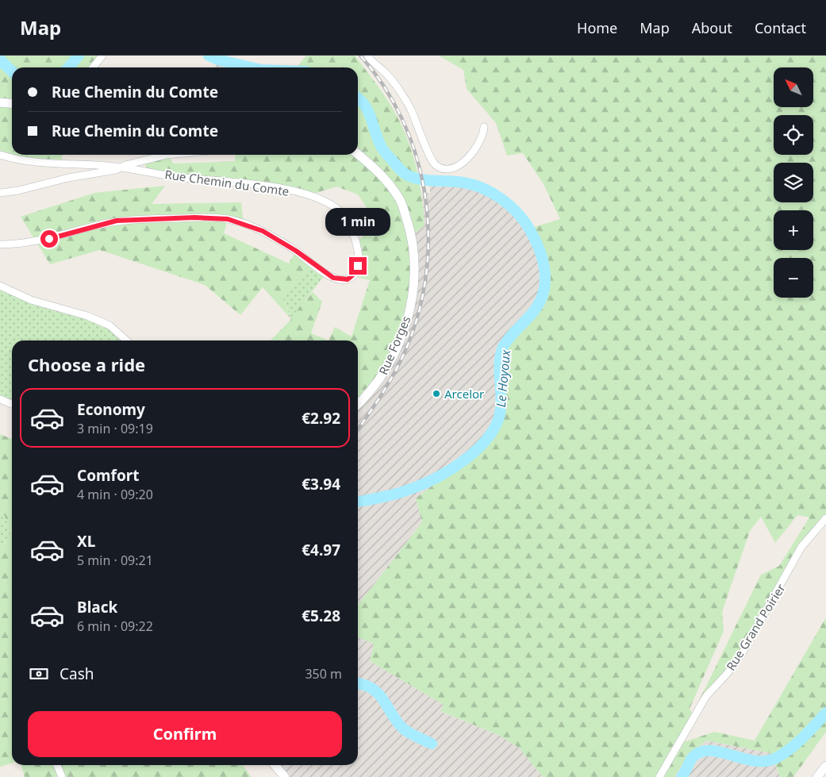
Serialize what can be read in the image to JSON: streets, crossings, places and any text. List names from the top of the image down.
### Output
{
  "streets": {
    "main road": ["Rue Forges"],
    "street": ["Rue Chemin du Comte", "Rue Grand Poirier"]
  },
  "water": ["Le Hoyoux"],
  "places": ["Arcelor"],
  "north": "top left",
  "page": {
    "header": "Map",
    "nav": [
      "Home",
      "Map",
      "About",
      "Contact"
    ],
    "map_buttons": ["+", "−"],
    "banner": ["Rue Chemin du Comte", "Rue Chemin du Comte"],
    "bubble": "1 min",
    "heading": "Choose a ride",
    "list": [
      {
        "name": "Economy",
        "note": "3 min · 09:19",
        "value": "€2.92"
      },
      {
        "name": "Comfort",
        "note": "4 min · 09:20",
        "value": "€3.94"
      },
      {
        "name": "XL",
        "note": "5 min · 09:21",
        "value": "€4.97"
      },
      {
        "name": "Black",
        "note": "6 min · 09:22",
        "value": "€5.28"
      }
    ],
    "pay": ["Cash", "350 m"],
    "buttons": "Confirm"
  }
}
